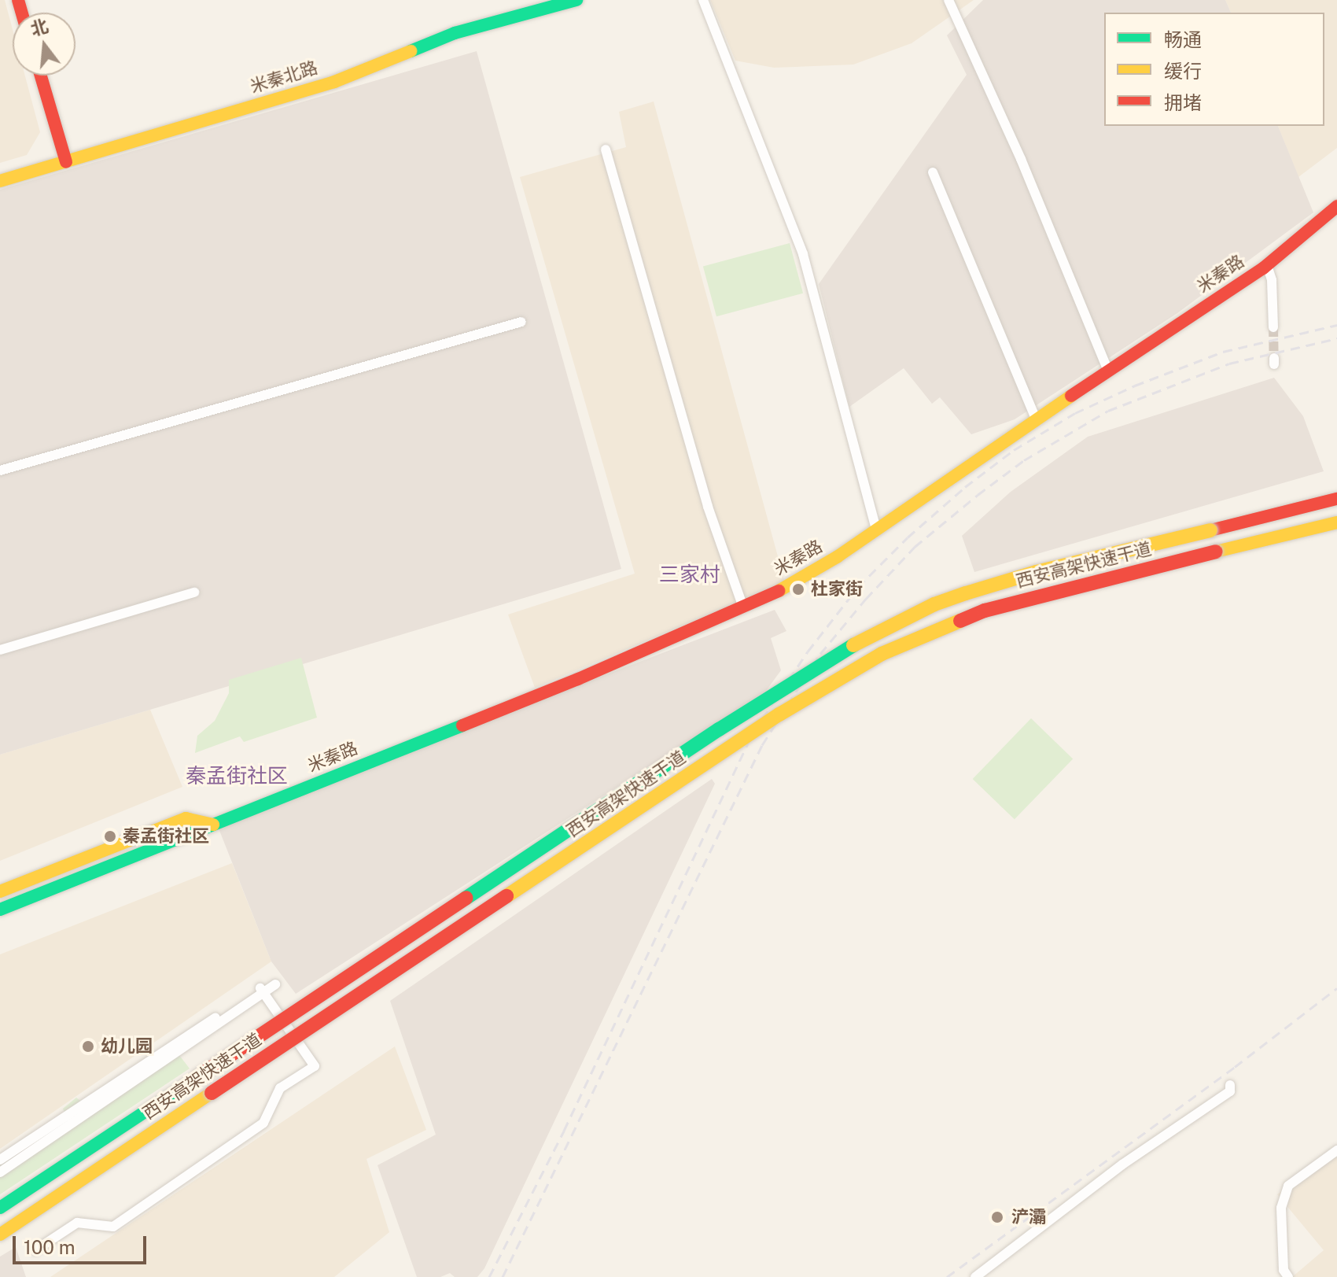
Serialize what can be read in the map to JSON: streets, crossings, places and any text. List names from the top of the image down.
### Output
{
  "streets": {
    "main road": ["米秦北路", "米秦路", "西安高架快速干道"]
  },
  "districts": ["三家村", "秦孟街社区"],
  "places": [
    "杜家街",
    "秦孟街社区",
    "幼儿园",
    "浐灞"
  ],
  "legend": ["畅通", "缓行", "拥堵"],
  "scale_bar": "100 m",
  "north": "top"
}
